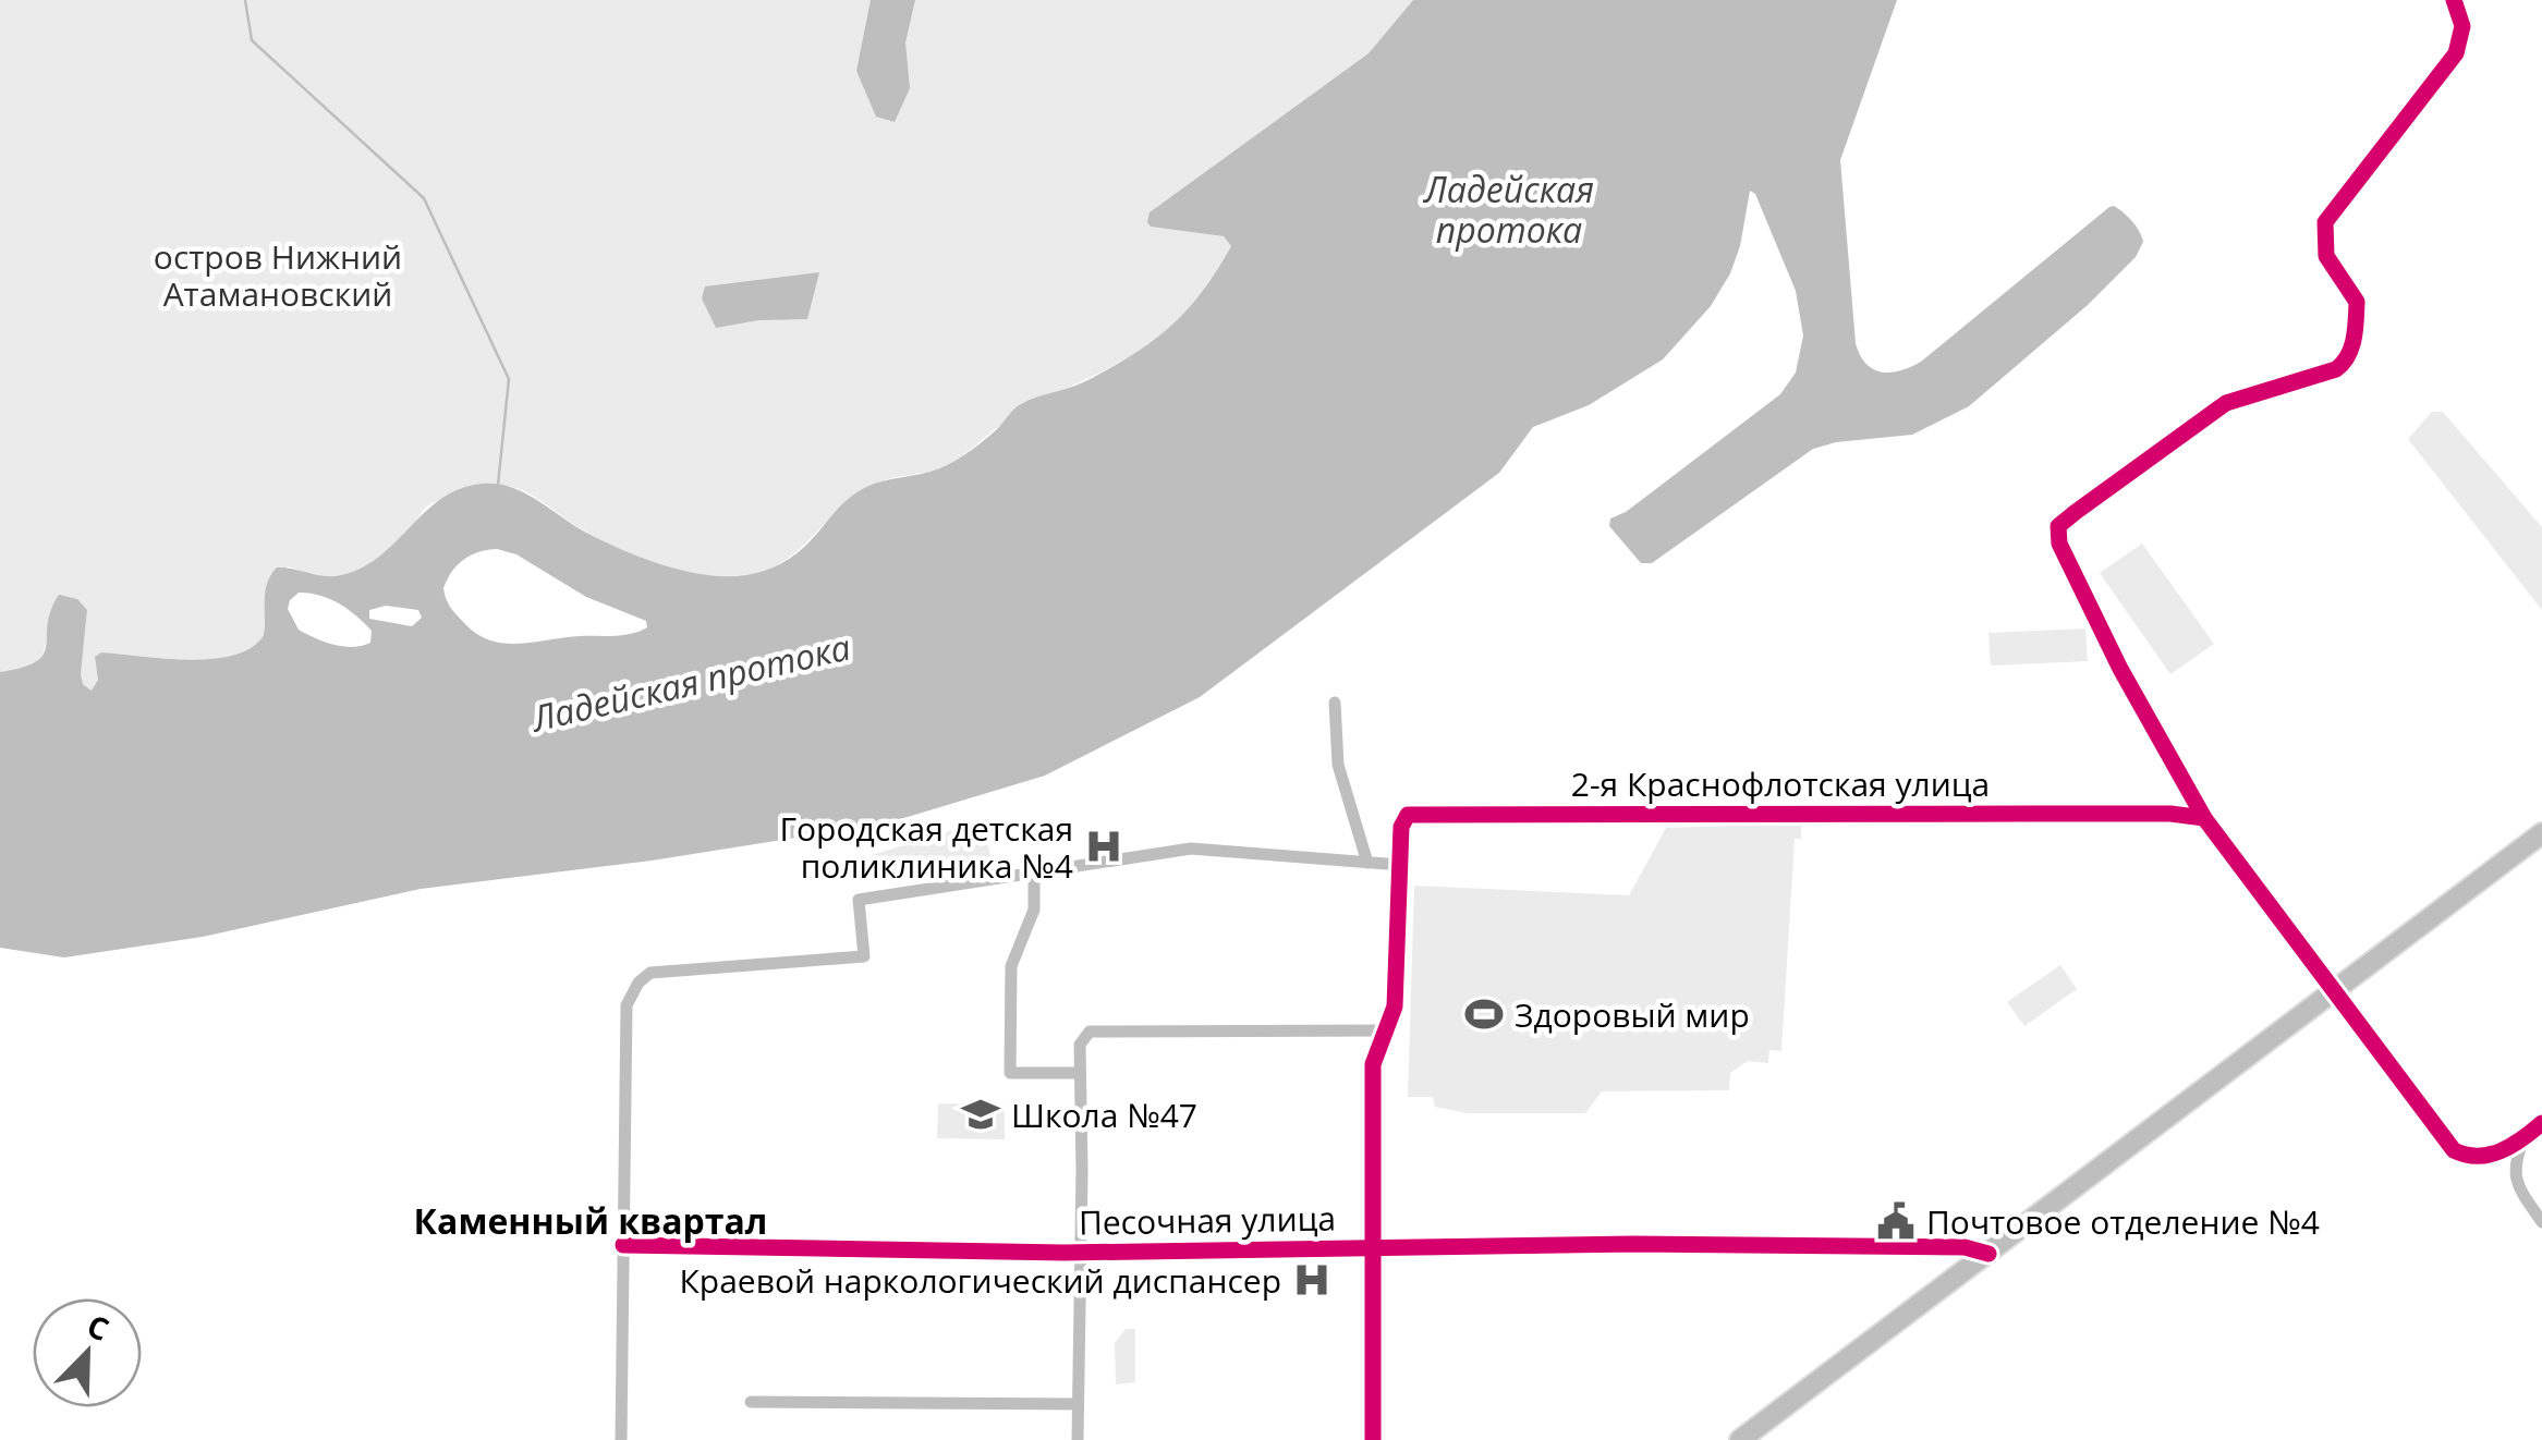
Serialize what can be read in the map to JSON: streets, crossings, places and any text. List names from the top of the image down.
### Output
{
  "streets": {
    "street": ["2-я Краснофлотская улица", "Песочная улица"]
  },
  "districts": ["Каменный квартал"],
  "water": ["Ладейская протока"],
  "parks": ["остров Нижний Атамановский"],
  "places": {
    "hospital": ["Городская детская поликлиника №4", "Краевой наркологический диспансер"],
    "sports": ["Здоровый мир"],
    "school or university": ["Школа №47"],
    "public building": ["Почтовое отделение №4"]
  },
  "north": "top right"
}
